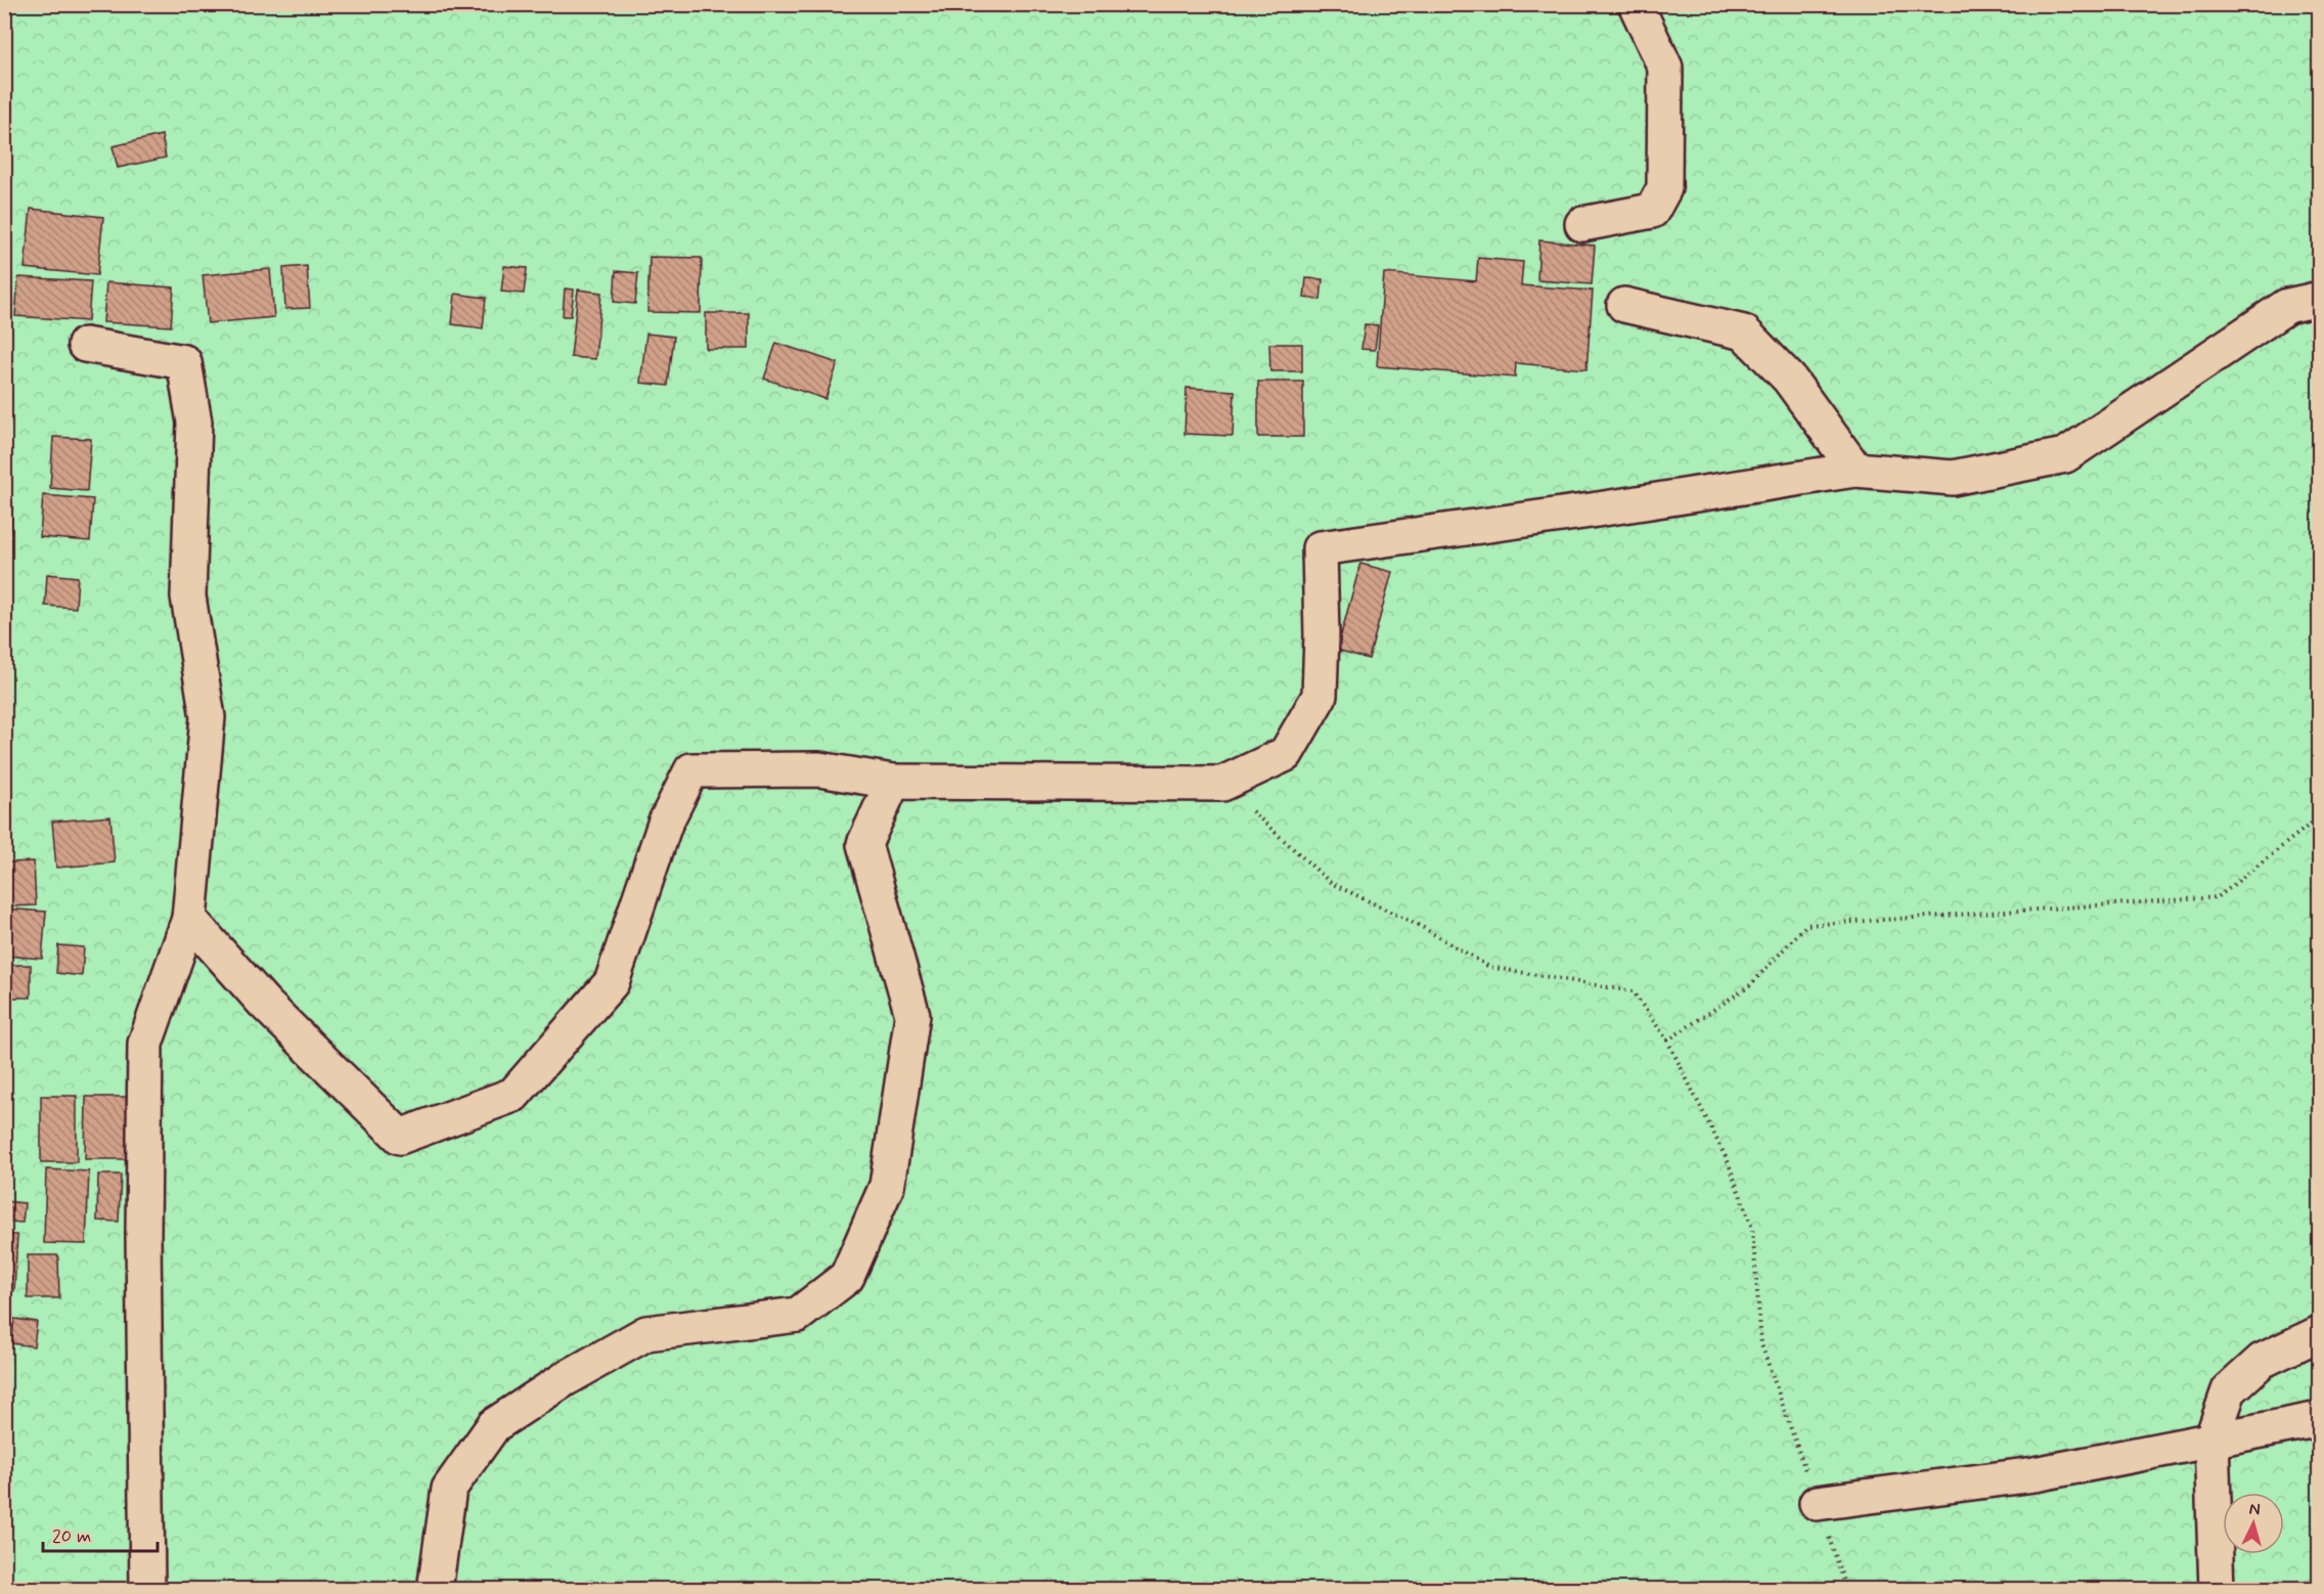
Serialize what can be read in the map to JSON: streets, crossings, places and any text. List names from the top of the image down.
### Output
{
  "scale_bar": "20 m",
  "north": "top"
}
